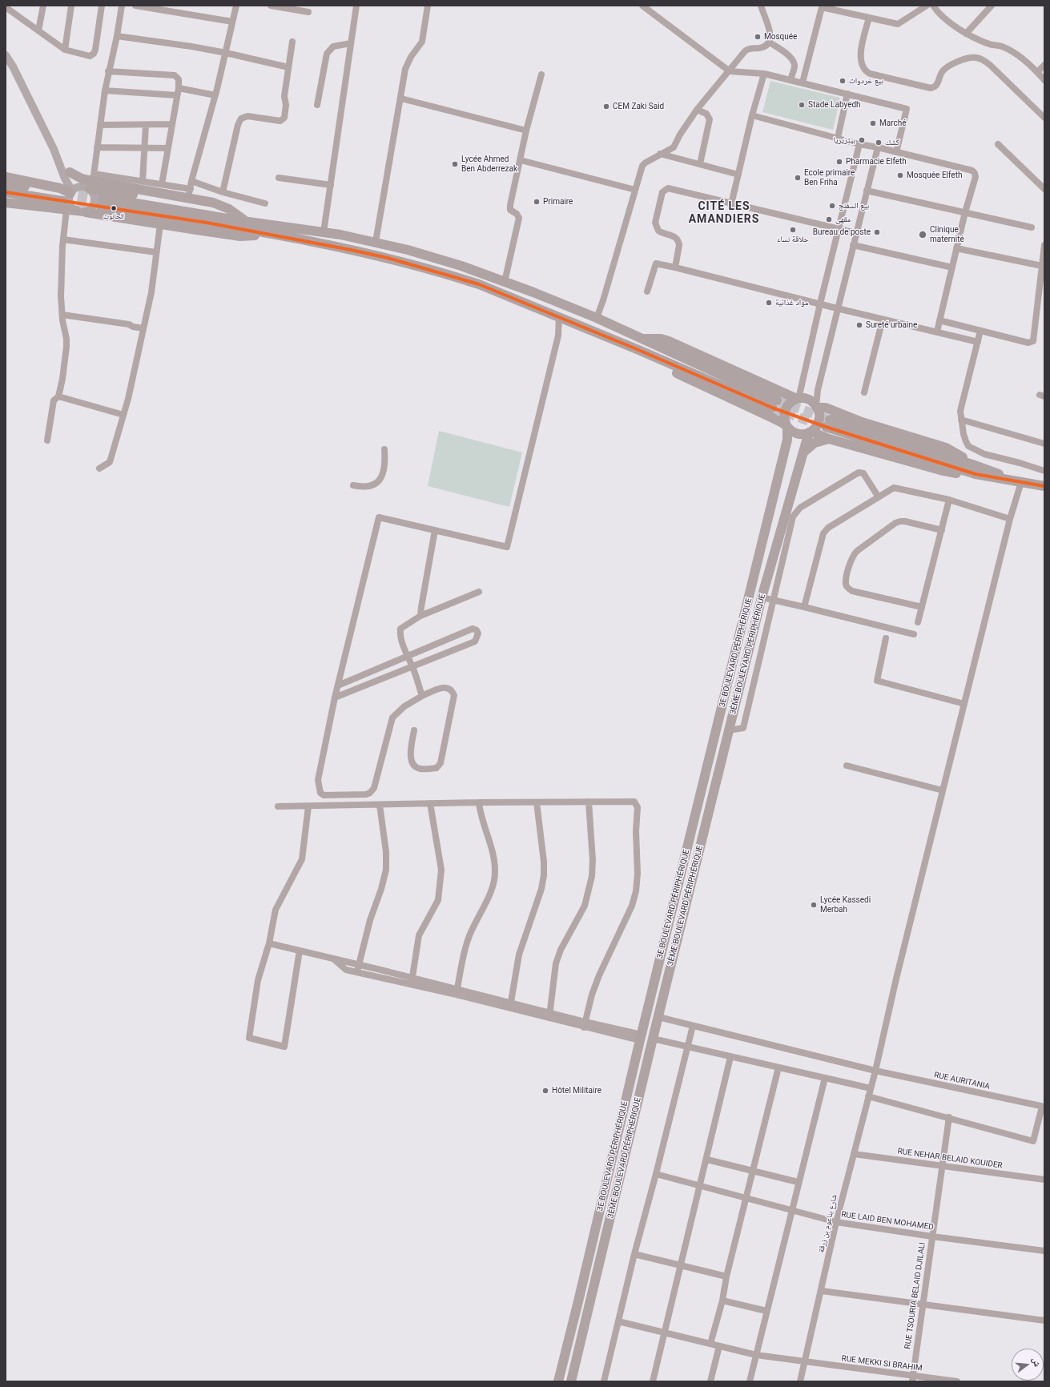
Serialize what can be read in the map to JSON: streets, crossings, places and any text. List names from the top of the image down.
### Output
{
  "streets": {
    "highway": ["3E BOULEVARD PÉRIPHÉRIQUE", "3ÈME BOULEVARD PÉRIPHÉRIQUE"],
    "street": [
      "RUE AURITANIA",
      "RUE NEHAR BELAID KOUIDER",
      "RUE LAID BEN MOHAMED",
      "شارع بناعوم بن زرقة",
      "RUE TSOURIA BELAID DJILALI",
      "RUE MEKKI SI BRAHIM"
    ]
  },
  "crossings": [
    ["3E BOULEVARD PÉRIPHÉRIQUE", "3ÈME BOULEVARD PÉRIPHÉRIQUE"],
    ["3ÈME BOULEVARD PÉRIPHÉRIQUE", "RUE AURITANIA"],
    ["RUE AURITANIA", "شارع بناعوم بن زرقة"],
    ["RUE NEHAR BELAID KOUIDER", "شارع بناعوم بن زرقة"],
    ["RUE NEHAR BELAID KOUIDER", "RUE TSOURIA BELAID DJILALI"],
    ["RUE LAID BEN MOHAMED", "شارع بناعوم بن زرقة"],
    ["RUE LAID BEN MOHAMED", "RUE TSOURIA BELAID DJILALI"],
    ["شارع بناعوم بن زرقة", "RUE MEKKI SI BRAHIM"],
    ["RUE TSOURIA BELAID DJILALI", "RUE MEKKI SI BRAHIM"]
  ],
  "districts": ["CITÉ LES AMANDIERS"],
  "places": [
    "Mosquée",
    "بيع خردوات",
    "Stade Labyedh",
    "CEM Zaki Said",
    "Marché",
    "بيتزيريا",
    "كشك",
    "Pharmacie Elfeth",
    "Lycée Ahmed Ben Abderrezak",
    "Mosquée Elfeth",
    "Ecole primaire Ben Friha",
    "Primaire",
    "بيع السفنج",
    "الحانوت",
    "مقهى",
    "حلاقة نساء",
    "Bureau de poste",
    "Clinique maternité",
    "مواد غذائية",
    "Sureté urbaine",
    "Lycée Kassedi Merbah",
    "Hôtel Militaire"
  ],
  "north": "right"
}
